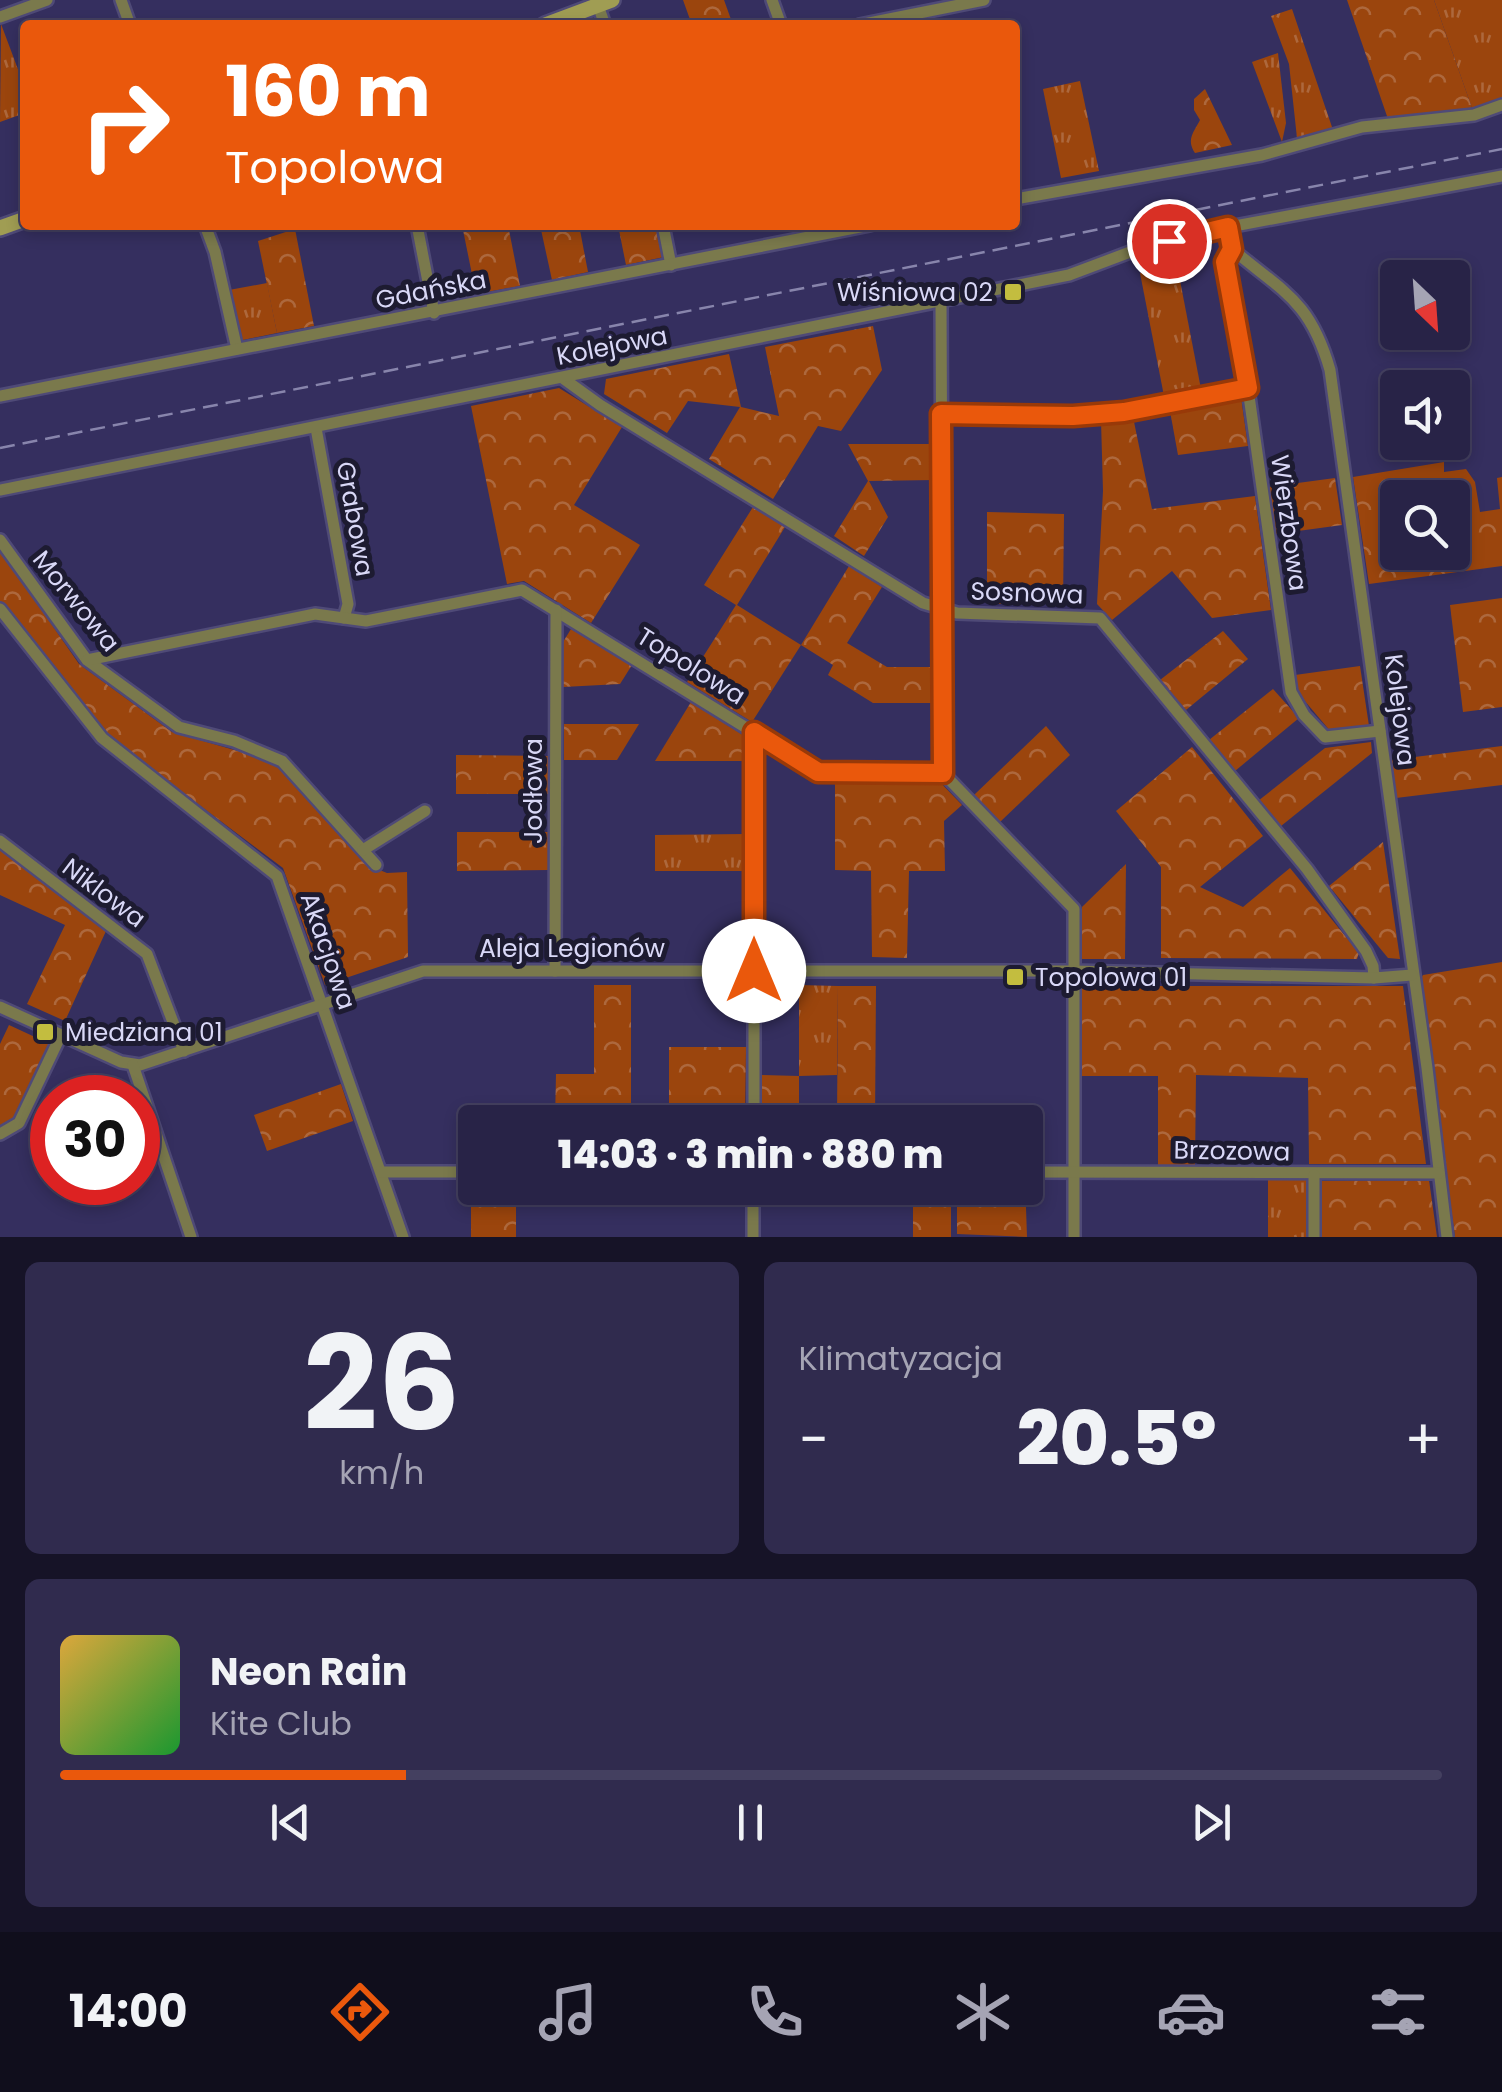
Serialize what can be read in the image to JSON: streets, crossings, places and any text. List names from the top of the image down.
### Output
{
  "streets": {
    "street": [
      "Gdańska",
      "Kolejowa",
      "Grabowa",
      "Wierzbowa",
      "Sosnowa",
      "Morwowa",
      "Topolowa",
      "Jodłowa",
      "Niklowa",
      "Aleja Legionów",
      "Akacjowa",
      "Brzozowa"
    ]
  },
  "crossings": [
    ["Kolejowa", "Grabowa"],
    ["Kolejowa", "Wierzbowa"],
    ["Kolejowa", "Sosnowa"],
    ["Kolejowa", "Aleja Legionów"],
    ["Kolejowa", "Brzozowa"],
    ["Grabowa", "Topolowa"],
    ["Sosnowa", "Aleja Legionów"],
    ["Morwowa", "Topolowa"],
    ["Topolowa", "Jodłowa"],
    ["Jodłowa", "Aleja Legionów"],
    ["Niklowa", "Aleja Legionów"],
    ["Aleja Legionów", "Akacjowa"]
  ],
  "places": {
    "transit": ["Wiśniowa 02", "Topolowa 01", "Miedziana 01"]
  },
  "north": "bottom right",
  "page": {
    "turn": ["160 m", "Topolowa"],
    "limit": "30",
    "trip": "14:03 · 3 min · 880 m",
    "tile": [
      ["26", "km/h"],
      "Klimatyzacja"
    ],
    "heat": ["−", "20.5°", "+"],
    "song": ["Neon Rain", "Kite Club"],
    "tabs": "14:00"
  }
}
